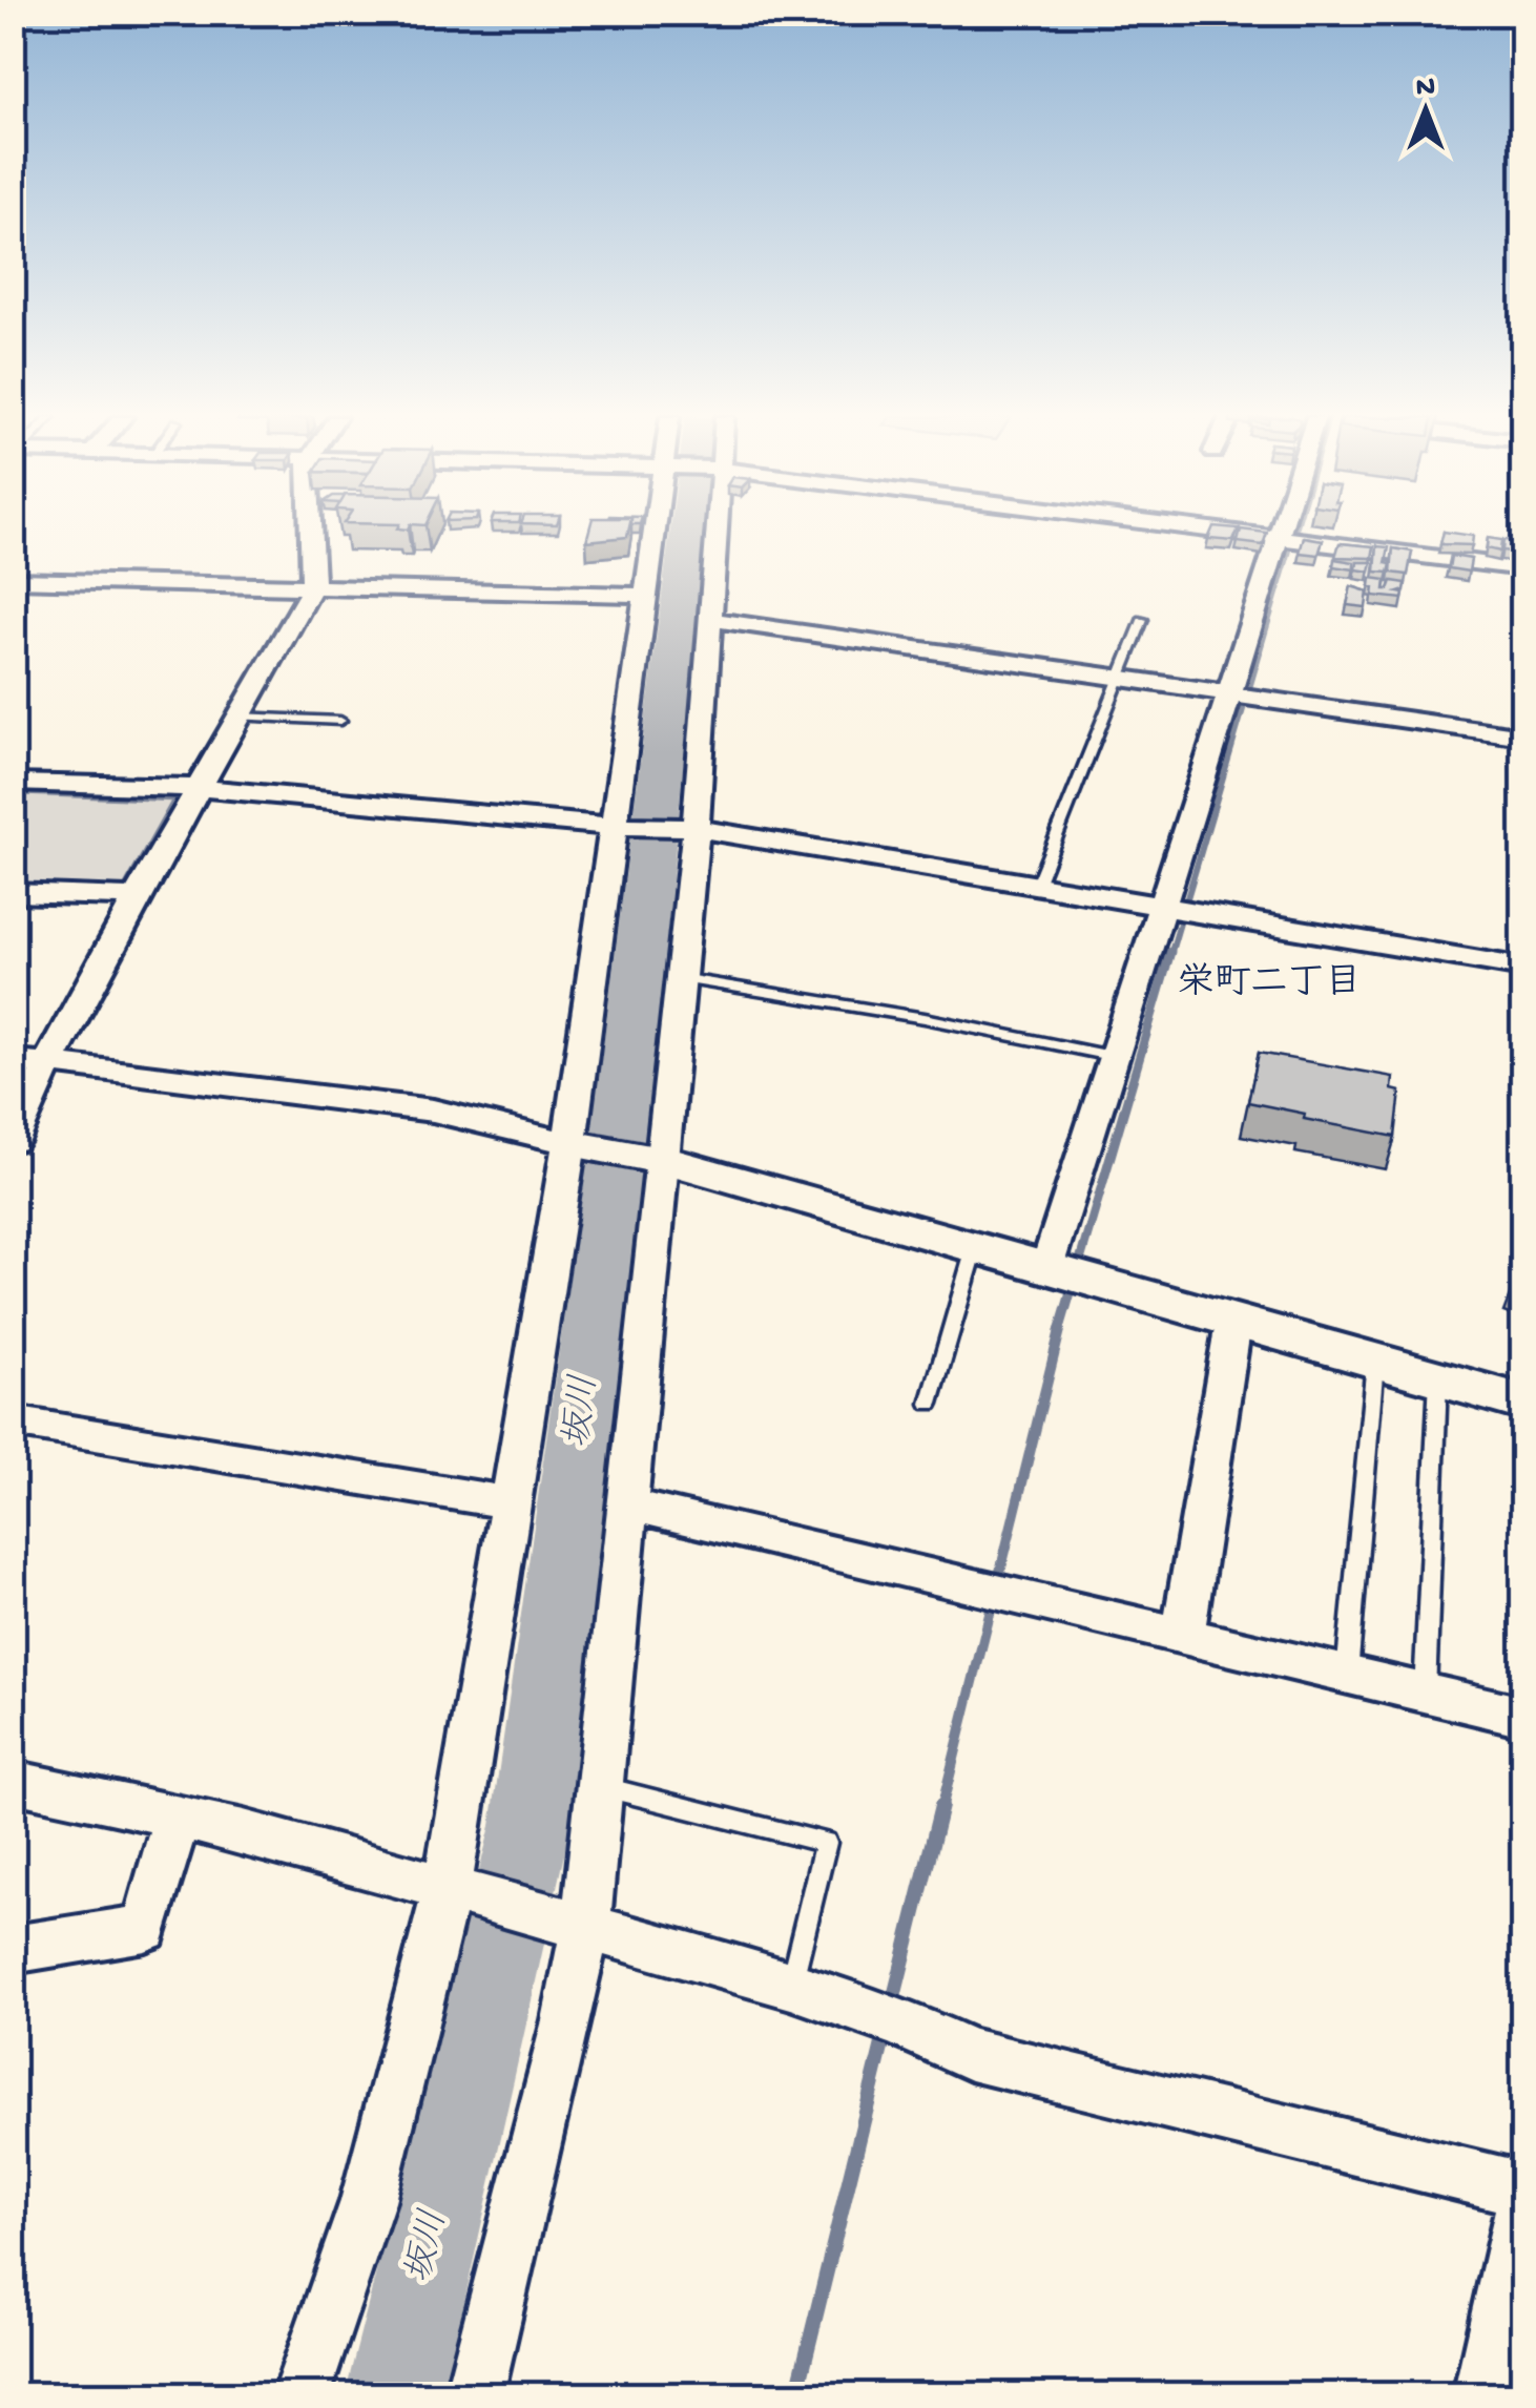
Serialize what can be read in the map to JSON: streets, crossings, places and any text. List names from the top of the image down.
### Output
{
  "districts": ["栄町二丁目"],
  "water": ["坂川"],
  "north": "top"
}
